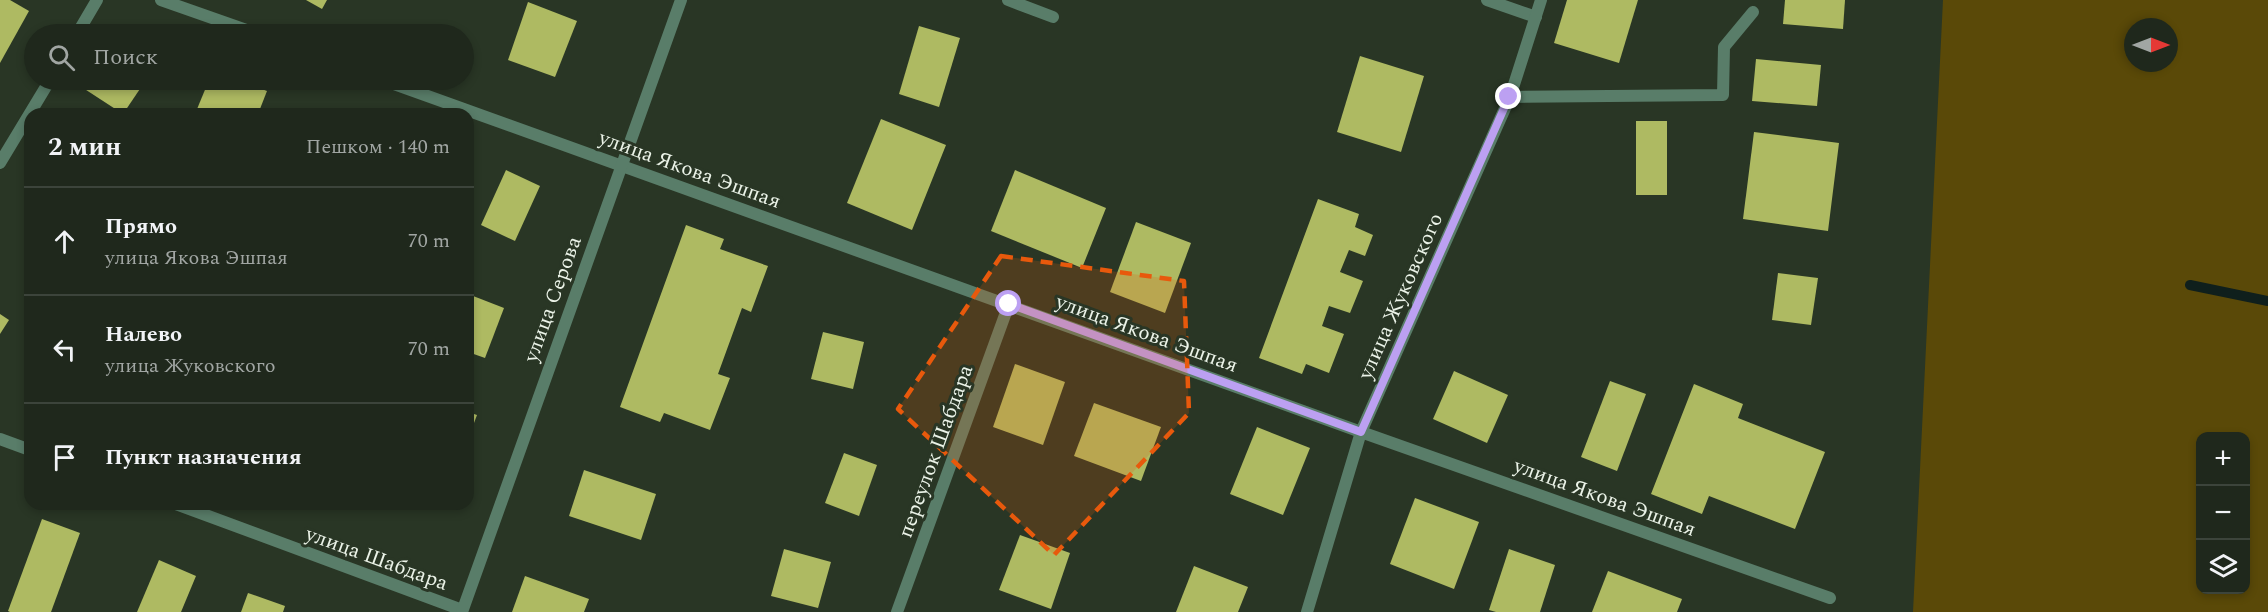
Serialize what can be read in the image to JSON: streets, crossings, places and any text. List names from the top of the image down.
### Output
{
  "streets": {
    "street": [
      "улица Якова Эшпая",
      "улица Жуковского",
      "улица Серова",
      "переулок Шабдара",
      "улица Шабдара"
    ]
  },
  "crossings": [
    ["улица Якова Эшпая", "улица Жуковского"],
    ["улица Якова Эшпая", "улица Серова"],
    ["улица Якова Эшпая", "переулок Шабдара"],
    ["улица Серова", "улица Шабдара"]
  ],
  "north": "right",
  "page": {
    "search": "Поиск",
    "heading": ["2 мин", "Пешком · 140 m"],
    "list": [
      ["Прямо", "улица Якова Эшпая", "70 m"],
      ["Налево", "улица Жуковского", "70 m"],
      "Пункт назначения"
    ],
    "map_buttons": ["+", "−"]
  }
}
